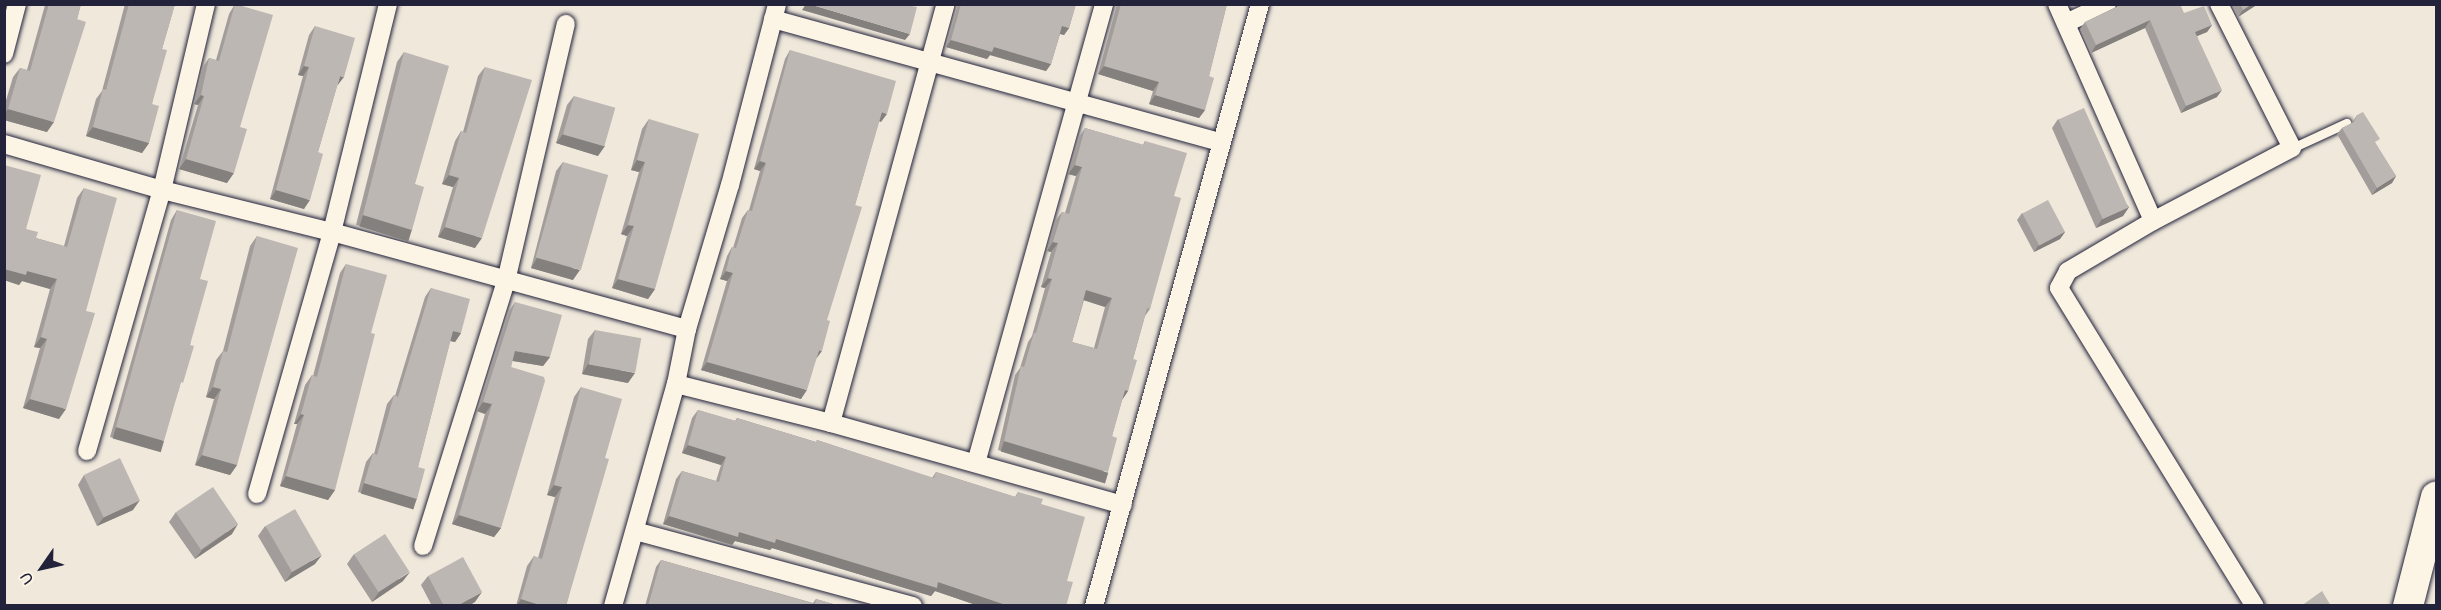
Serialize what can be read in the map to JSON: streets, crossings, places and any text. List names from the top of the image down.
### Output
{
  "north": "bottom left"
}
